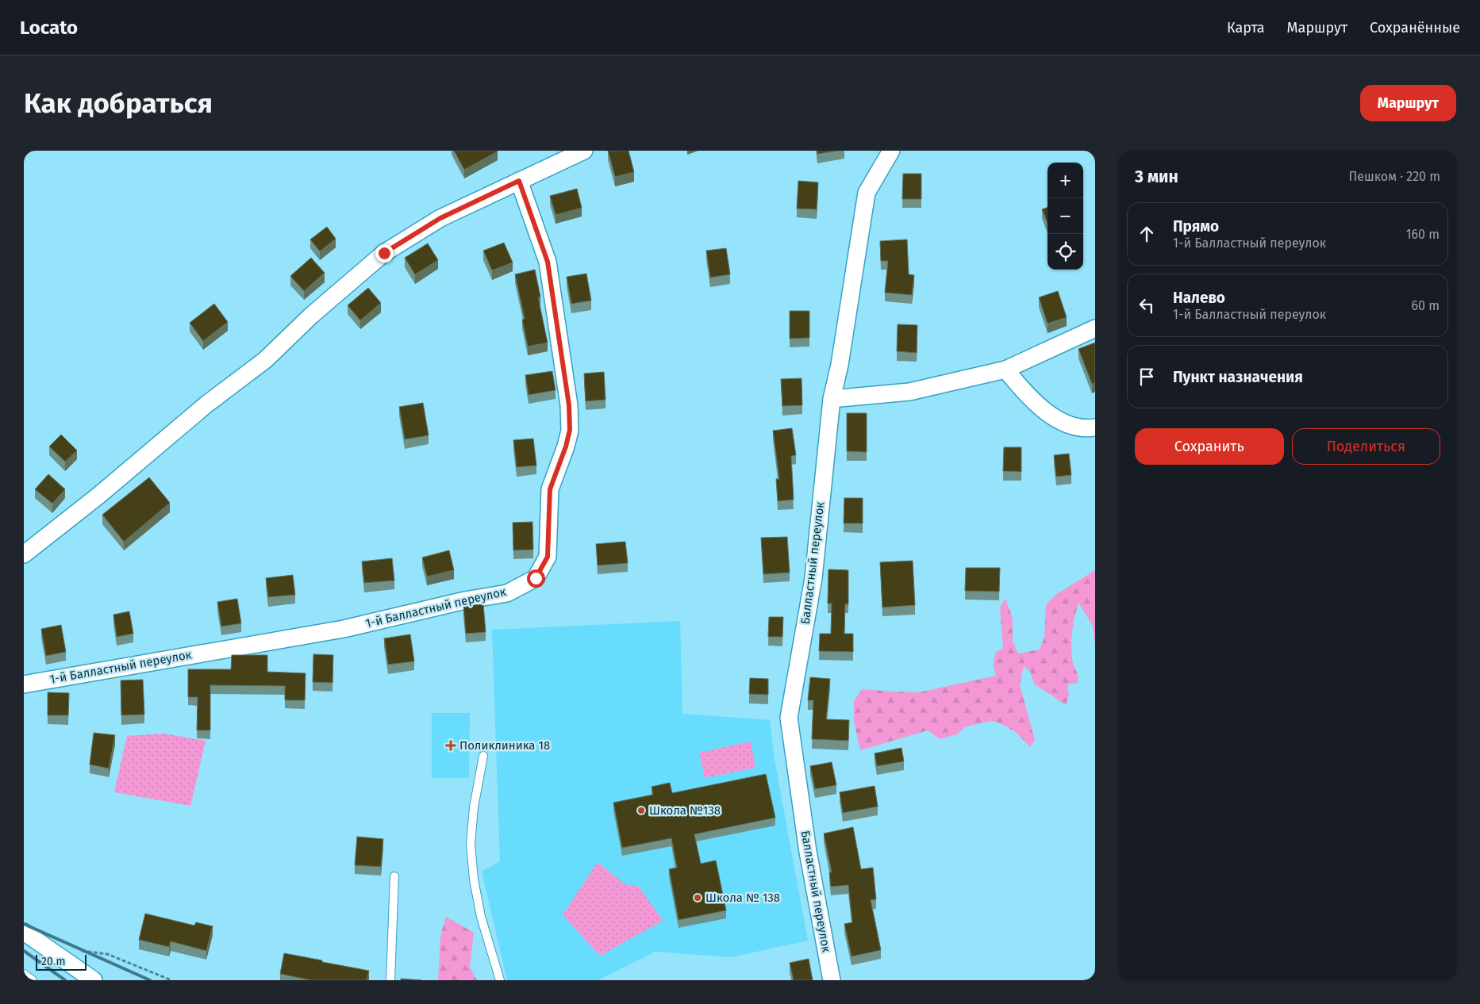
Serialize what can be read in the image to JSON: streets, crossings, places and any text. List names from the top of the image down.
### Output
{
  "streets": {
    "street": ["Балластный переулок", "1-й Балластный переулок"]
  },
  "places": {
    "health": ["Поликлиника 18"],
    "other": ["Школа №138", "Школа № 138"]
  },
  "scale_bar": "20 m",
  "page": {
    "header": "Locato",
    "nav": ["Карта", "Маршрут", "Сохранённые"],
    "buttons": [
      "Маршрут",
      ["Сохранить", "Поделиться"]
    ],
    "title": "Как добраться",
    "heading": ["3 мин", "Пешком · 220 m"],
    "map_buttons": ["+", "−"],
    "list": [
      ["Прямо", "1-й Балластный переулок", "160 m"],
      ["Налево", "1-й Балластный переулок", "60 m"],
      "Пункт назначения"
    ],
    "scale": "20 m"
  }
}
